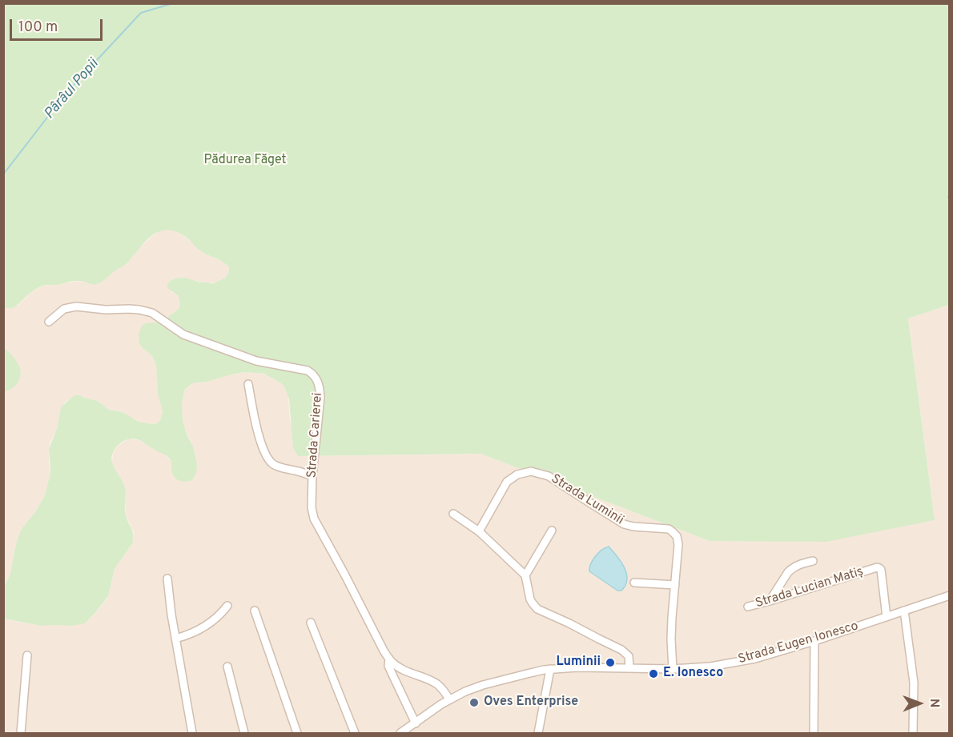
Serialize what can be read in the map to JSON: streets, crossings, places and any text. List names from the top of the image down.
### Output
{
  "streets": {
    "street": [
      "Strada Carierei",
      "Strada Luminii",
      "Strada Lucian Matiș",
      "Strada Eugen Ionesco"
    ]
  },
  "crossings": [
    ["Strada Carierei", "Strada Eugen Ionesco"],
    ["Strada Luminii", "Strada Eugen Ionesco"],
    ["Strada Lucian Matiș", "Strada Eugen Ionesco"]
  ],
  "water": ["Pârâul Popii"],
  "parks": ["Pădurea Făget"],
  "places": ["Luminii", "E. Ionesco", "Oves Enterprise"],
  "scale_bar": "100 m",
  "north": "right"
}
